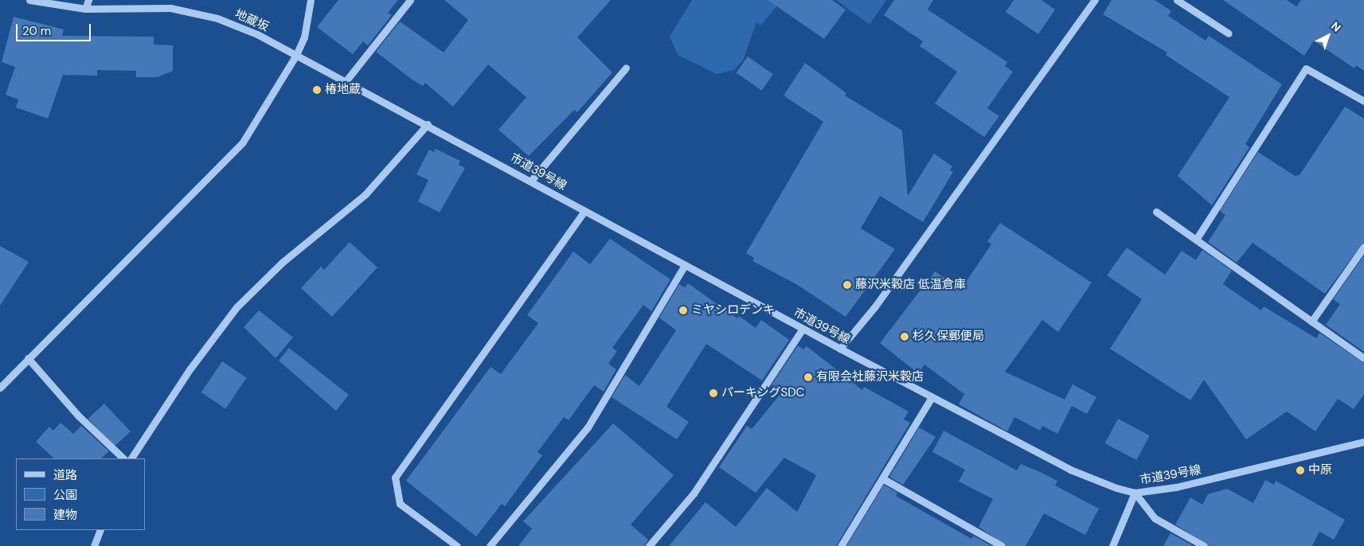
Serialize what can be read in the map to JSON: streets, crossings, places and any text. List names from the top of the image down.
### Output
{
  "streets": {
    "street": ["地蔵坂", "市道39号線"]
  },
  "crossings": [
    ["地蔵坂", "市道39号線"]
  ],
  "places": [
    "椿地蔵",
    "藤沢米穀店 低温倉庫",
    "ミヤシロデンキ",
    "杉久保郵便局",
    "有限会社藤沢米穀店",
    "パーキングSDC",
    "中原"
  ],
  "legend": ["道路", "公園", "建物"],
  "scale_bar": "20 m",
  "north": "top right"
}
